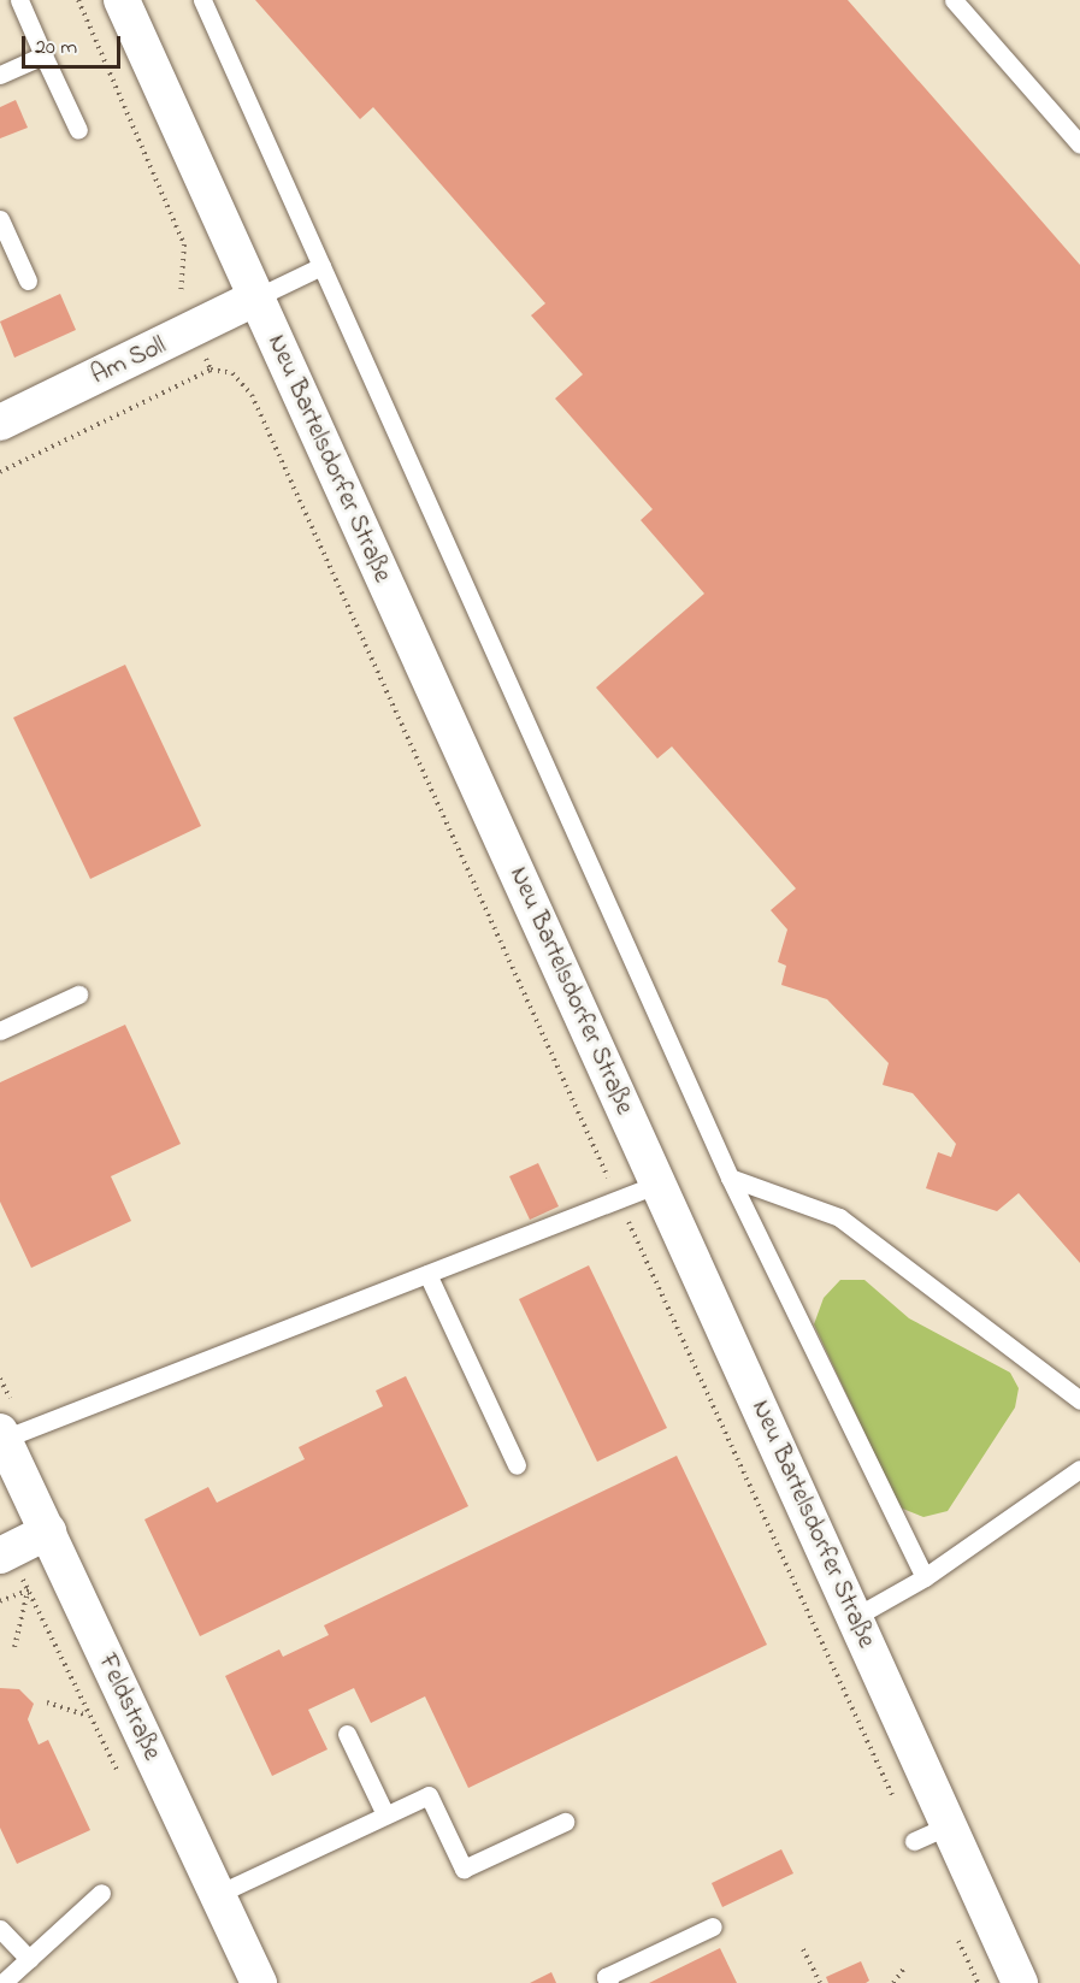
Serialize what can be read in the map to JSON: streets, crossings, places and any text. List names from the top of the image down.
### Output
{
  "streets": {
    "street": ["Am Soll", "Neu Bartelsdorfer Straße", "Feldstraße"]
  },
  "crossings": [
    ["Am Soll", "Neu Bartelsdorfer Straße"]
  ],
  "scale_bar": "20 m"
}
